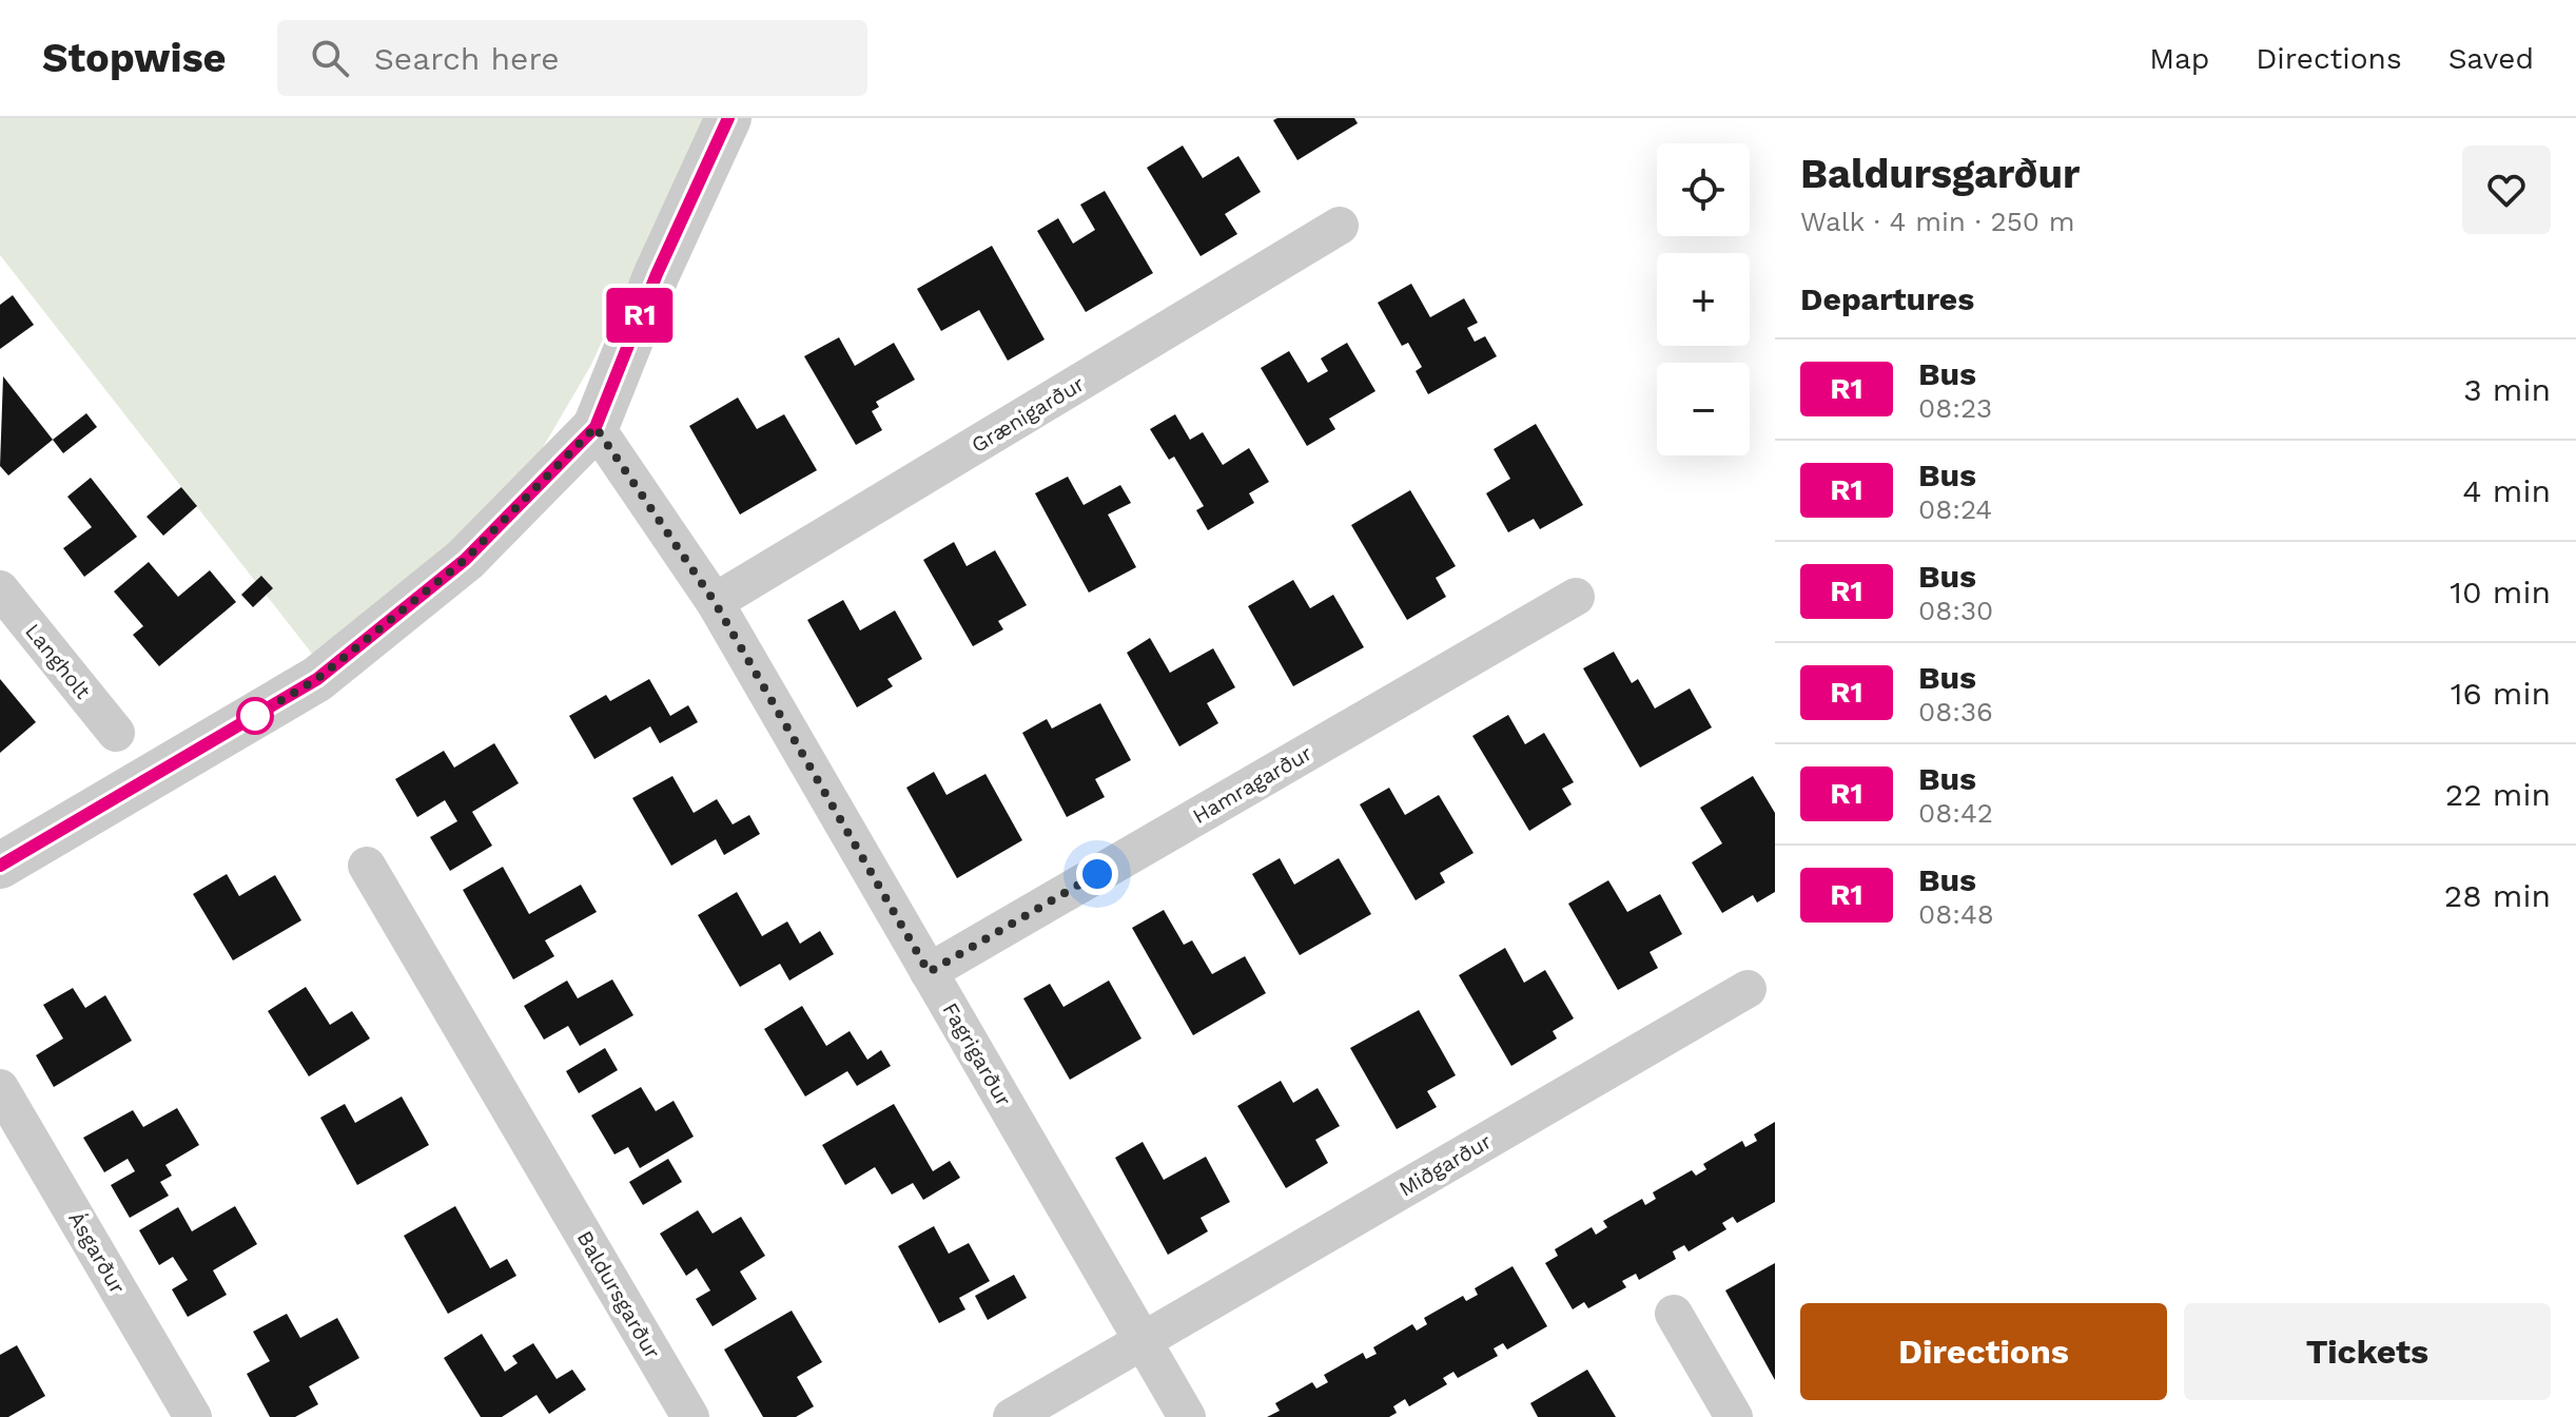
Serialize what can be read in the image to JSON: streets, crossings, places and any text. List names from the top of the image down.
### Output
{
  "streets": {
    "street": [
      "Grænigarður",
      "Langholt",
      "Hamragarður",
      "Fagrigarður",
      "Miðgarður",
      "Ásgarður",
      "Baldursgarður"
    ]
  },
  "crossings": [
    ["Grænigarður", "Fagrigarður"],
    ["Hamragarður", "Fagrigarður"],
    ["Fagrigarður", "Miðgarður"]
  ],
  "lines": ["bus line R1"],
  "page": {
    "header": "Stopwise",
    "search": "Search here",
    "nav": ["Map", "Directions", "Saved"],
    "on_map": "R1",
    "heading": [
      ["Baldursgarður", "Walk · 4 min · 250 m"],
      "Departures"
    ],
    "map_buttons": ["+", "−"],
    "list": [
      {
        "mark": "R1",
        "name": "Bus",
        "note": "08:23",
        "value": "3 min"
      },
      {
        "mark": "R1",
        "name": "Bus",
        "note": "08:24",
        "value": "4 min"
      },
      {
        "mark": "R1",
        "name": "Bus",
        "note": "08:30",
        "value": "10 min"
      },
      {
        "mark": "R1",
        "name": "Bus",
        "note": "08:36",
        "value": "16 min"
      },
      {
        "mark": "R1",
        "name": "Bus",
        "note": "08:42",
        "value": "22 min"
      },
      {
        "mark": "R1",
        "name": "Bus",
        "note": "08:48",
        "value": "28 min"
      }
    ],
    "buttons": ["Directions", "Tickets"]
  }
}
